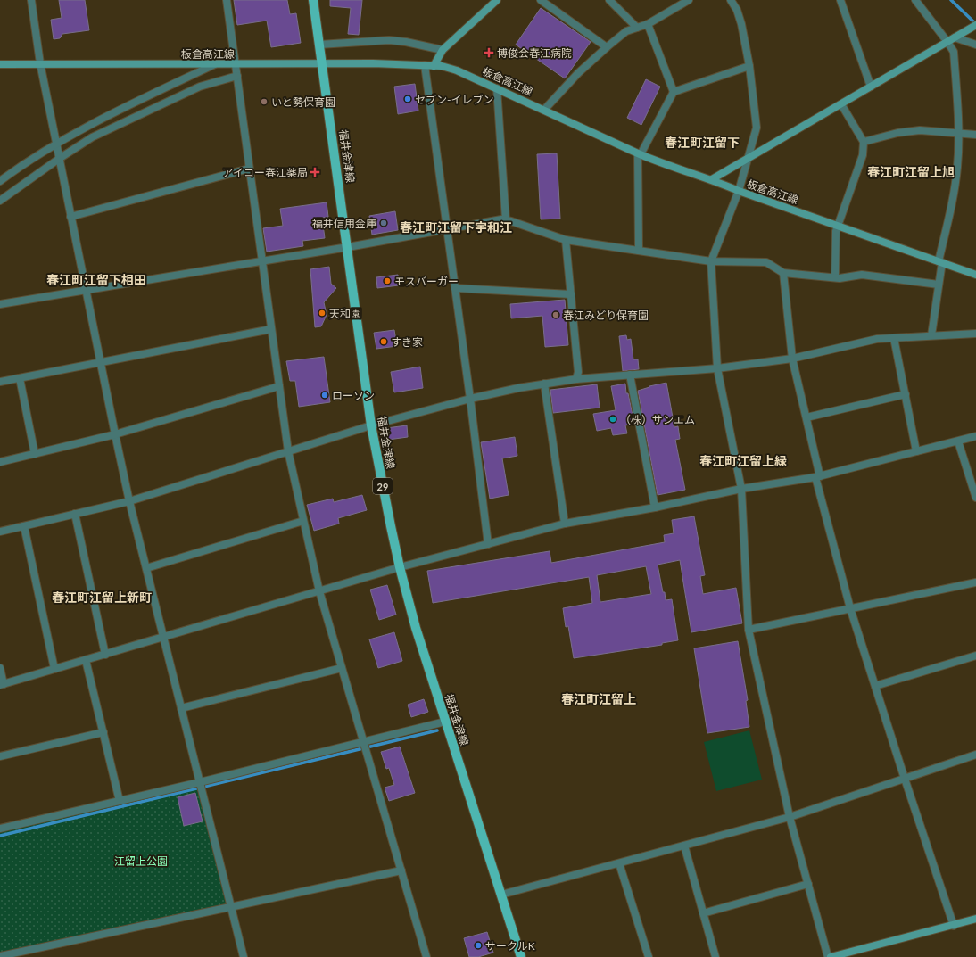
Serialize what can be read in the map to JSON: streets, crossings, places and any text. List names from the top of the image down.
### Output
{
  "streets": {
    "main road": ["板倉高江線", "福井金津線", "29"]
  },
  "crossings": [
    ["板倉高江線", "福井金津線"]
  ],
  "districts": [
    "春江町江留下",
    "春江町江留上旭",
    "春江町江留下宇和江",
    "春江町江留下相田",
    "春江町江留上緑",
    "春江町江留上新町",
    "春江町江留上"
  ],
  "parks": ["江留上公園"],
  "places": {
    "health": ["博俊会春江病院", "アイコー春江薬局"],
    "other": [
      "セブン-イレブン",
      "いと勢保育園",
      "福井信用金庫",
      "モスバーガー",
      "天和園",
      "春江みどり保育園",
      "すき家",
      "ローソン",
      "（株）サンエム",
      "サークルK"
    ]
  }
}
